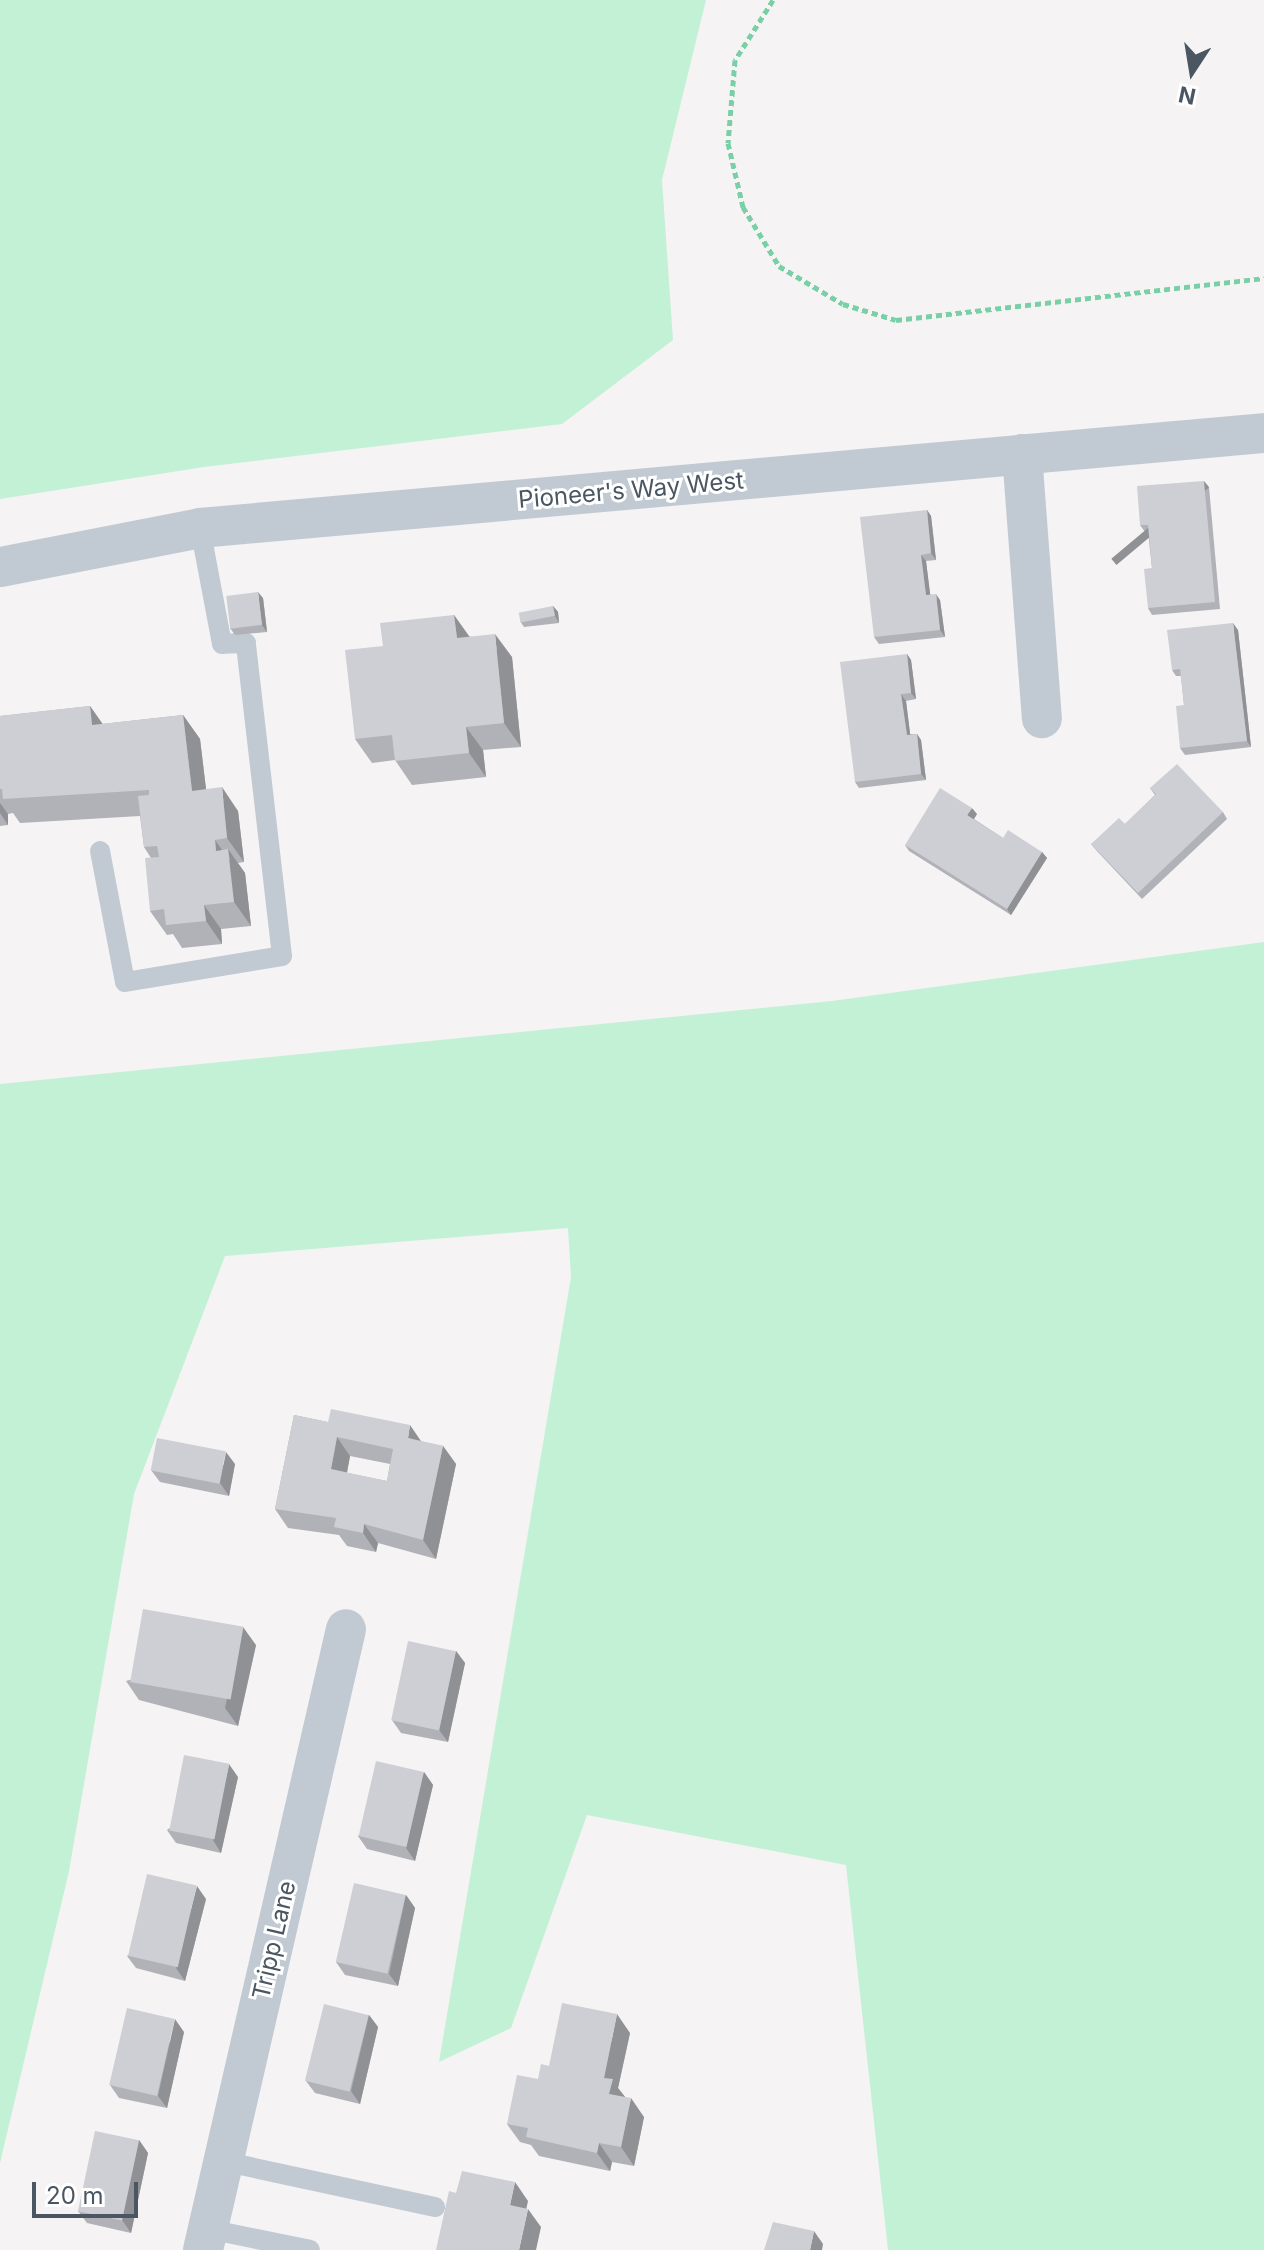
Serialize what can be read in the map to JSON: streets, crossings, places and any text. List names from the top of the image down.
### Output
{
  "streets": {
    "street": ["Pioneer's Way West", "Tripp Lane"]
  },
  "scale_bar": "20 m",
  "north": "bottom"
}
